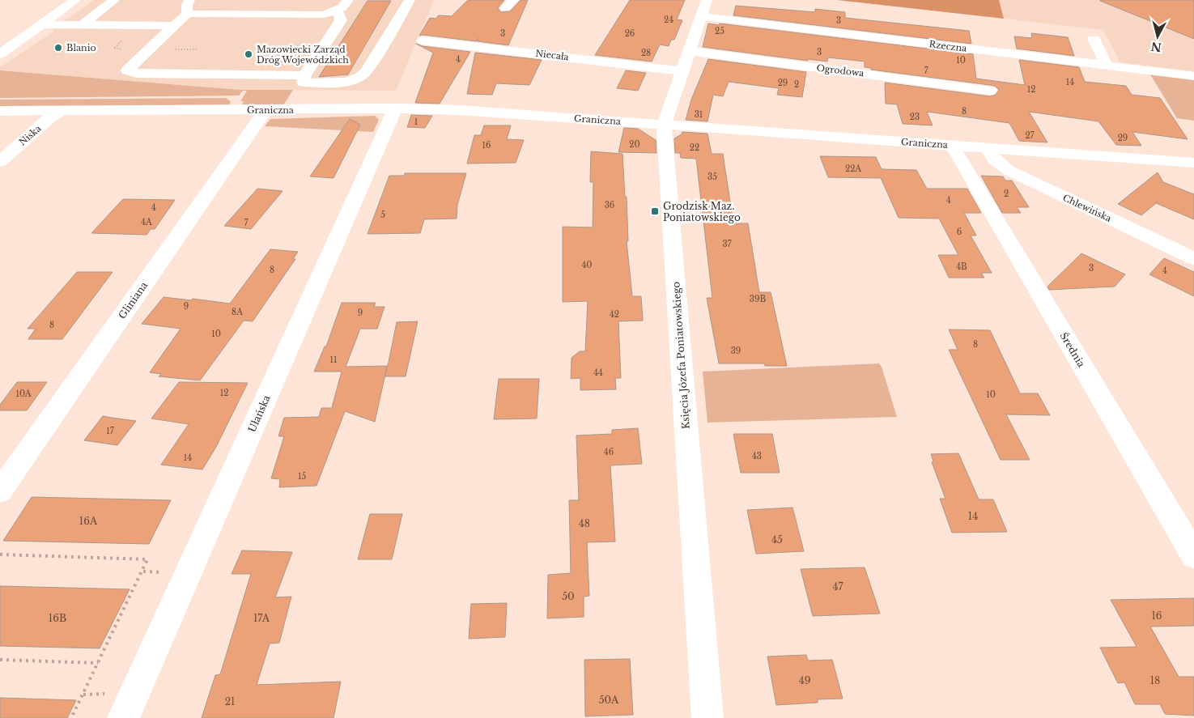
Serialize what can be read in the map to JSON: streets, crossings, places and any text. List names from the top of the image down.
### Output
{
  "streets": {
    "street": [
      "Rzeczna",
      "Niecała",
      "Ogrodowa",
      "Graniczna",
      "Niska",
      "Chlewińska",
      "Gliniana",
      "Średnia",
      "Księcia Józefa Poniatowskiego",
      "Ułańska"
    ]
  },
  "crossings": [
    ["Rzeczna", "Księcia Józefa Poniatowskiego"],
    ["Niecała", "Księcia Józefa Poniatowskiego"],
    ["Ogrodowa", "Księcia Józefa Poniatowskiego"],
    ["Graniczna", "Niska"],
    ["Graniczna", "Chlewińska"],
    ["Graniczna", "Gliniana"],
    ["Graniczna", "Średnia"],
    ["Graniczna", "Księcia Józefa Poniatowskiego"],
    ["Graniczna", "Ułańska"]
  ],
  "places": {
    "other": ["Blanio", "Mazowiecki Zarząd Dróg Wojewódzkich"],
    "transit": ["Grodzisk Maz. Poniatowskiego"]
  },
  "house_numbers": [
    "24",
    "3",
    "25",
    "3",
    "26",
    "3",
    "28",
    "4",
    "10",
    "7",
    "14",
    "29",
    "2",
    "12",
    "8",
    "31",
    "23",
    "1",
    "27",
    "29",
    "20",
    "16",
    "22",
    "22A",
    "35",
    "2",
    "4",
    "36",
    "4",
    "5",
    "4A",
    "7",
    "6",
    "37",
    "40",
    "4B",
    "3",
    "8",
    "4",
    "39B",
    "9",
    "8A",
    "9",
    "42",
    "8",
    "10",
    "8",
    "39",
    "11",
    "44",
    "12",
    "10A",
    "10",
    "17",
    "46",
    "43",
    "14",
    "15",
    "14",
    "16A",
    "48",
    "45",
    "47",
    "50",
    "16",
    "16B",
    "17A",
    "49",
    "18",
    "50A",
    "21"
  ],
  "north": "bottom"
}
